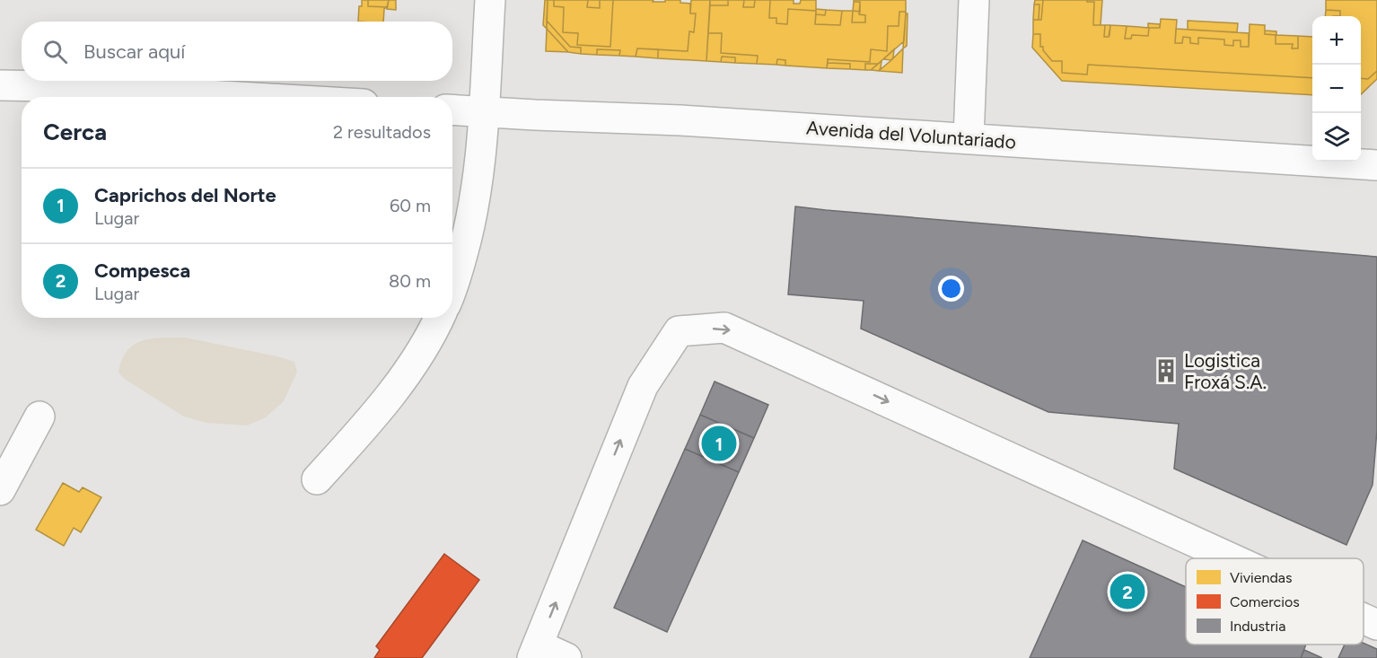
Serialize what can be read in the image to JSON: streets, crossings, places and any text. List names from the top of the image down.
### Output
{
  "streets": {
    "street": ["Avenida del Voluntariado"]
  },
  "places": {
    "building": ["Logistica Froxá S.A."]
  },
  "legend": ["Viviendas", "Comercios", "Industria"],
  "page": {
    "map_buttons": ["+", "−"],
    "search": "Buscar aquí",
    "heading": ["Cerca", "2 resultados"],
    "list": [
      {
        "mark": "1",
        "name": "Caprichos del Norte",
        "note": "Lugar",
        "value": "60 m"
      },
      {
        "mark": "2",
        "name": "Compesca",
        "note": "Lugar",
        "value": "80 m"
      }
    ],
    "pins": ["1", "2"]
  }
}
